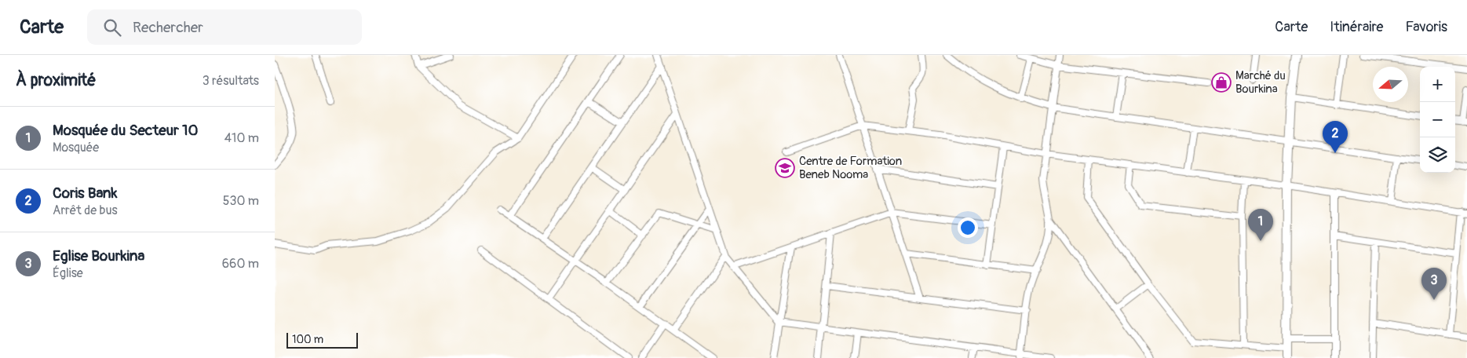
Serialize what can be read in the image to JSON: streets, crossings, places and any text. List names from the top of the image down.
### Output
{
  "places": {
    "shop": ["Marché du Bourkina"],
    "school or university": ["Centre de Formation Beneb Nooma"]
  },
  "scale_bar": "100 m",
  "north": "left",
  "page": {
    "header": "Carte",
    "search": "Rechercher",
    "nav": ["Carte", "Itinéraire", "Favoris"],
    "heading": ["À proximité", "3 résultats"],
    "map_buttons": ["+", "−"],
    "list": [
      {
        "mark": "1",
        "name": "Mosquée du Secteur 10",
        "note": "Mosquée",
        "value": "410 m"
      },
      {
        "mark": "2",
        "name": "Coris Bank",
        "note": "Arrêt de bus",
        "value": "530 m"
      },
      {
        "mark": "3",
        "name": "Eglise Bourkina",
        "note": "Église",
        "value": "660 m"
      }
    ],
    "pins": ["2", "1", "3"],
    "scale": "100 m"
  }
}
